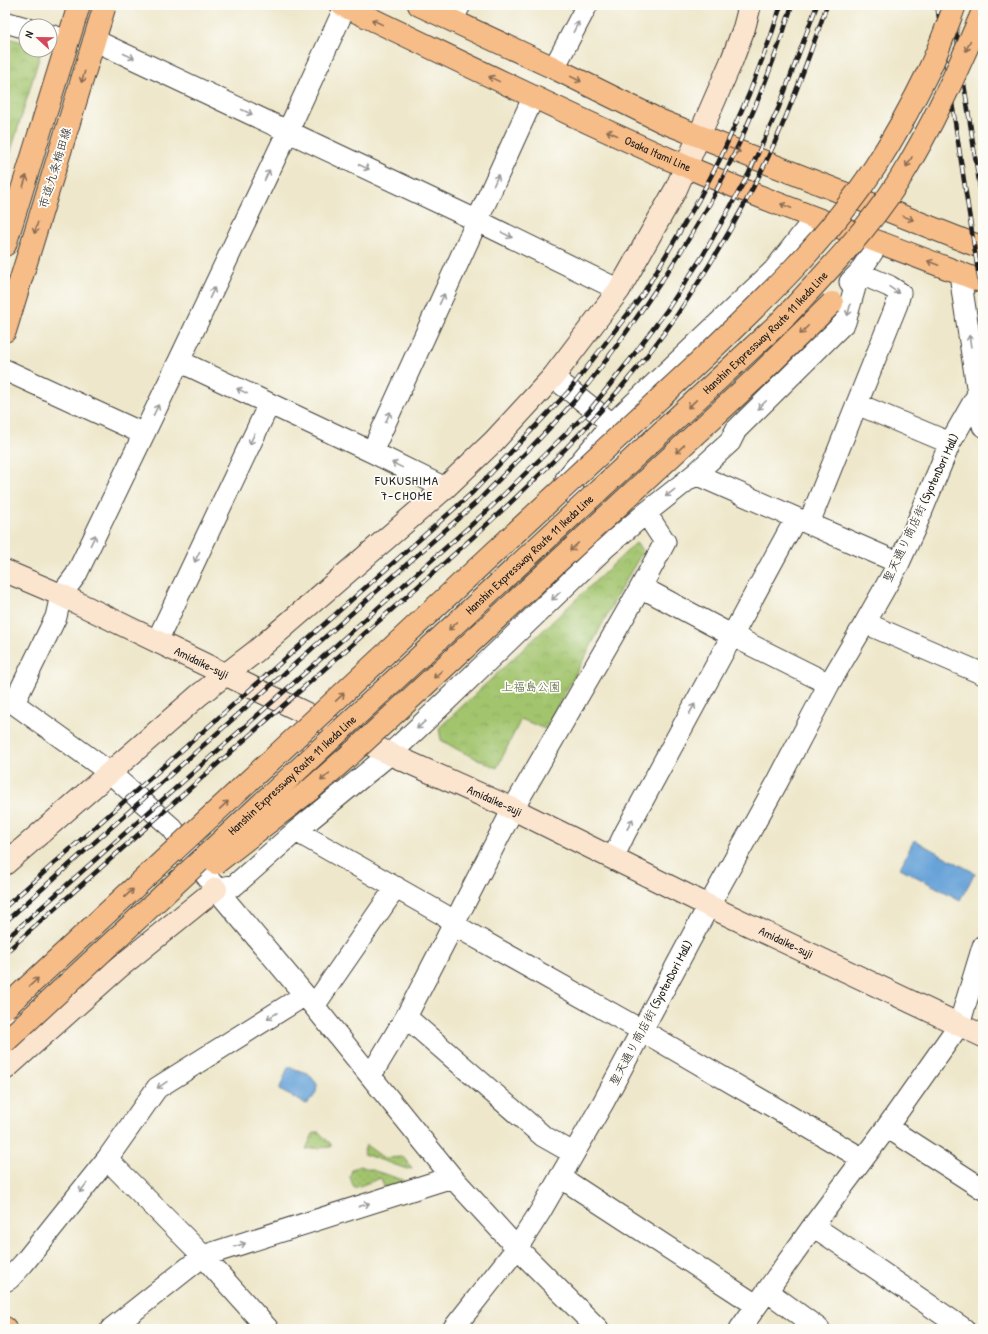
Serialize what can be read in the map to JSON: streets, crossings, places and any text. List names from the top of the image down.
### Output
{
  "streets": {
    "main road": ["Osaka Itami Line", "市道九条梅田線", "Hanshin Expressway Route 11 Ikeda Line"],
    "street": ["聖天通り商店街 (SyotenDori Mall)", "Amidaike-suji"]
  },
  "crossings": [
    ["聖天通り商店街 (SyotenDori Mall)", "Amidaike-suji"]
  ],
  "districts": ["FUKUSHIMA 7-CHOME"],
  "parks": ["上福島公園"],
  "north": "left"
}
